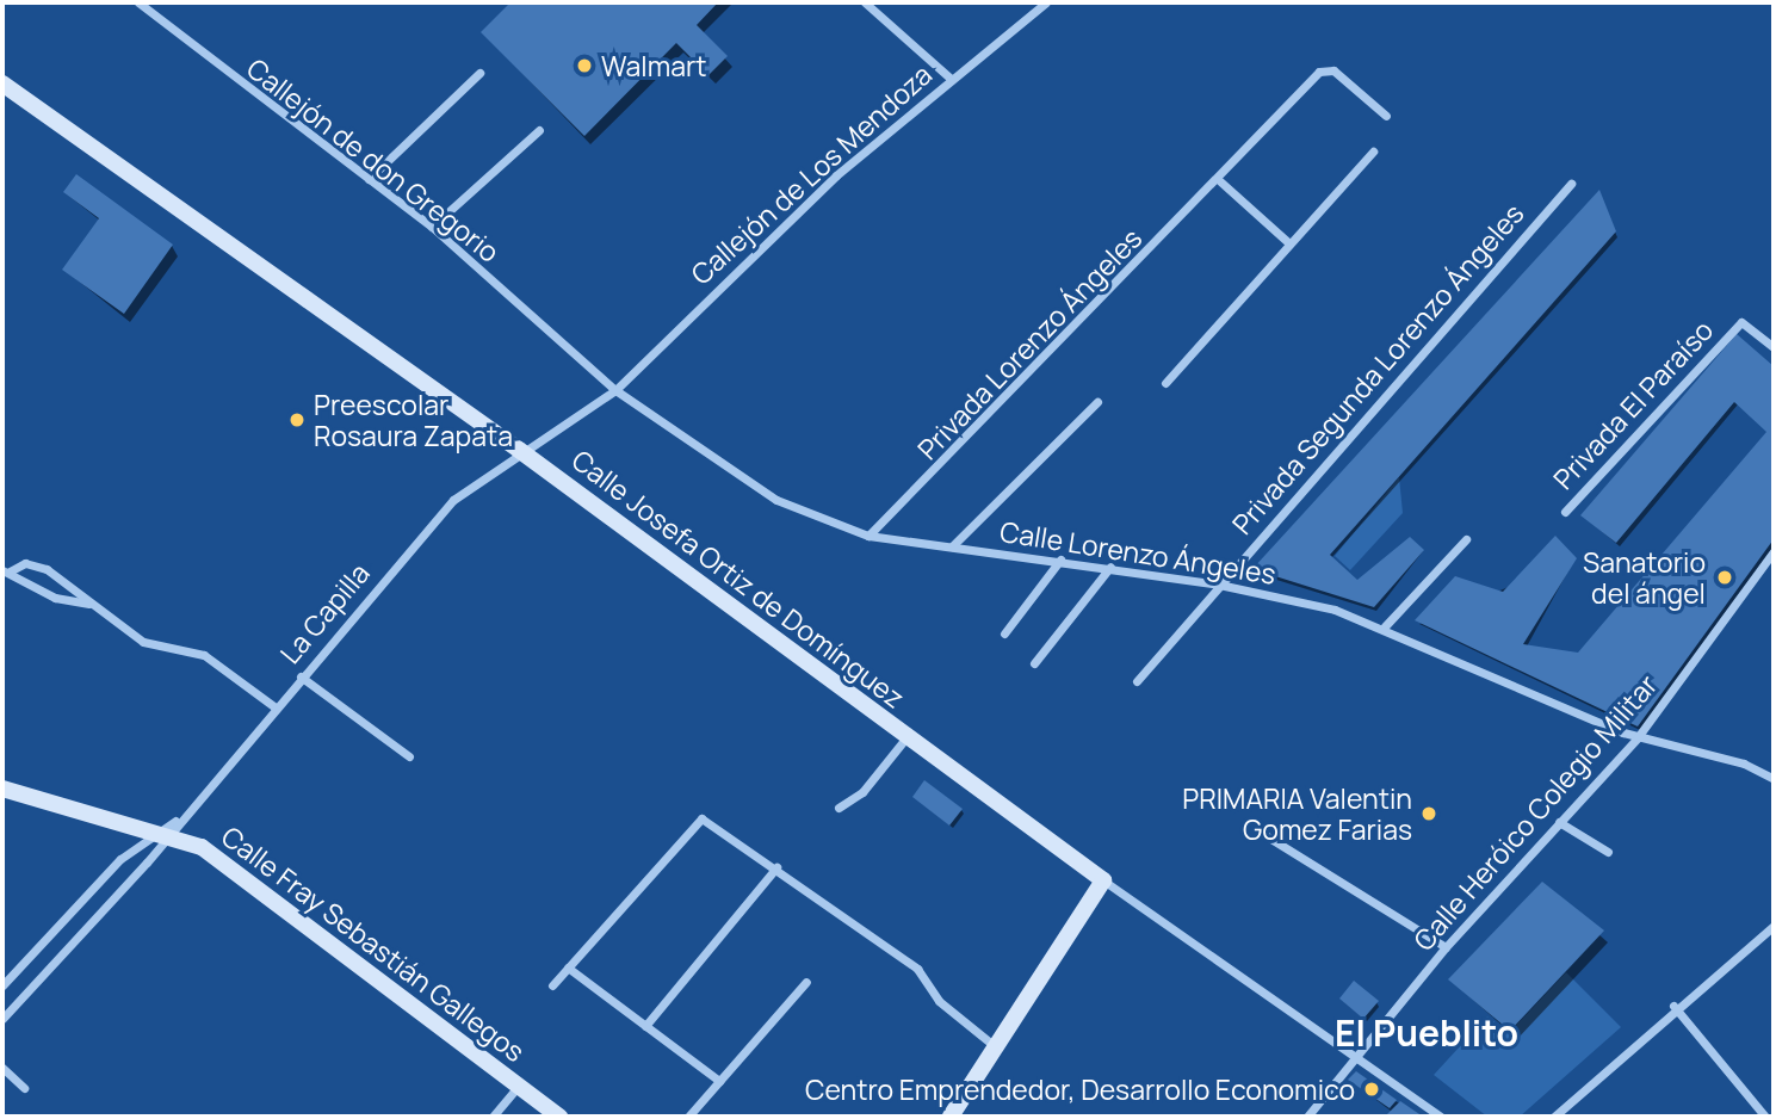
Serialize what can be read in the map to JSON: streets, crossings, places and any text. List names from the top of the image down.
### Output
{
  "streets": {
    "street": [
      "Callejón de don Gregorio",
      "Callejón de Los Mendoza",
      "Privada Lorenzo Ángeles",
      "Privada Segunda Lorenzo Ángeles",
      "Privada El Paraíso",
      "Calle Lorenzo Ángeles",
      "Calle Josefa Ortiz de Domínguez",
      "La Capilla",
      "Calle Heróico Colegio Militar",
      "Calle Fray Sebastián Gallegos"
    ]
  },
  "crossings": [
    ["Callejón de don Gregorio", "Callejón de Los Mendoza"],
    ["Callejón de don Gregorio", "Calle Lorenzo Ángeles"],
    ["Callejón de Los Mendoza", "Calle Lorenzo Ángeles"],
    ["Privada Lorenzo Ángeles", "Calle Lorenzo Ángeles"],
    ["Privada Segunda Lorenzo Ángeles", "Calle Lorenzo Ángeles"],
    ["Calle Lorenzo Ángeles", "Calle Heróico Colegio Militar"],
    ["Calle Josefa Ortiz de Domínguez", "La Capilla"],
    ["Calle Josefa Ortiz de Domínguez", "Calle Heróico Colegio Militar"],
    ["La Capilla", "Calle Fray Sebastián Gallegos"]
  ],
  "districts": ["El Pueblito"],
  "places": [
    "Walmart",
    "Preescolar Rosaura Zapata",
    "Sanatorio del ángel",
    "PRIMARIA Valentin Gomez Farias",
    "Centro Emprendedor, Desarrollo Economico"
  ]
}
